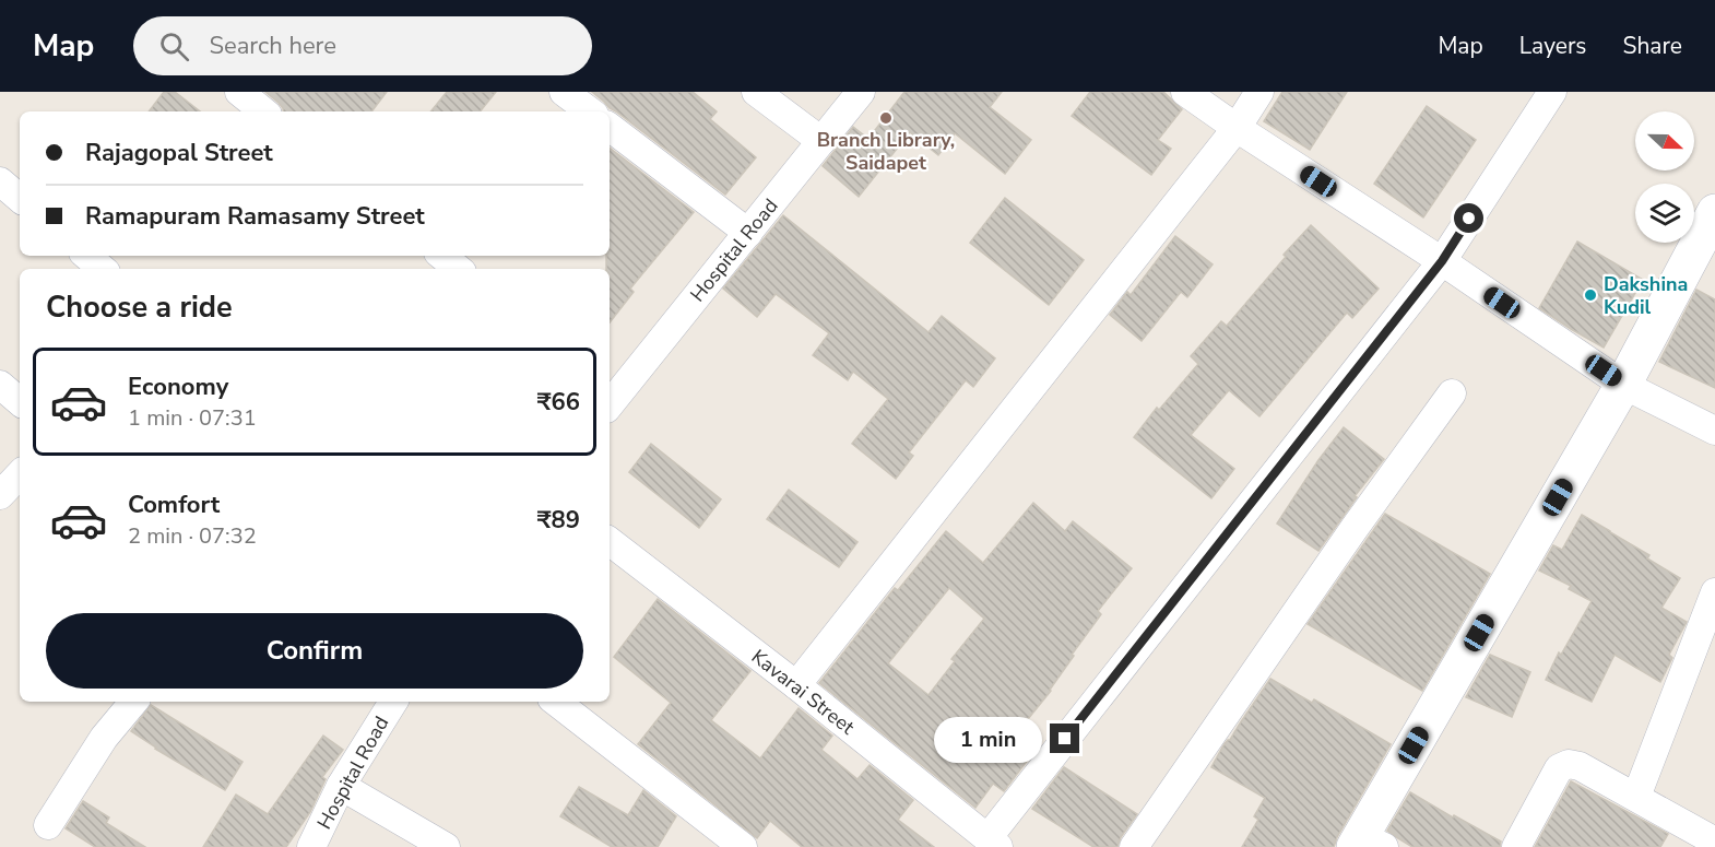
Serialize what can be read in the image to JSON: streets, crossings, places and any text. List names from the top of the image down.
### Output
{
  "streets": {
    "street": ["Hospital Road", "Kavarai Street"]
  },
  "places": ["Branch Library, Saidapet", "Dakshina Kudil"],
  "north": "right",
  "page": {
    "header": "Map",
    "search": "Search here",
    "nav": ["Map", "Layers", "Share"],
    "banner": ["Rajagopal Street", "Ramapuram Ramasamy Street"],
    "heading": "Choose a ride",
    "list": [
      {
        "name": "Economy",
        "note": "1 min · 07:31",
        "value": "₹66"
      },
      {
        "name": "Comfort",
        "note": "2 min · 07:32",
        "value": "₹89"
      }
    ],
    "buttons": "Confirm",
    "bubble": "1 min"
  }
}
